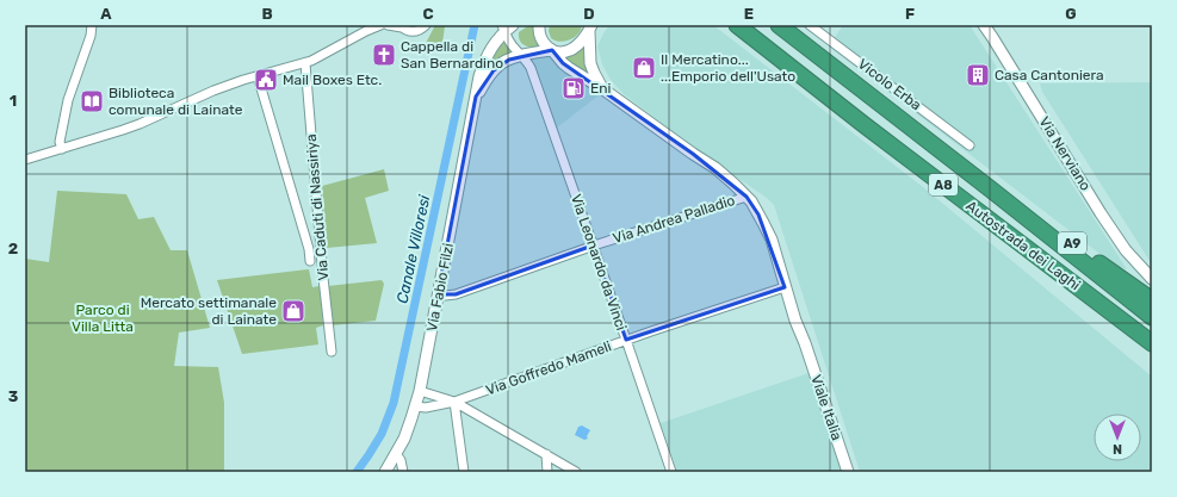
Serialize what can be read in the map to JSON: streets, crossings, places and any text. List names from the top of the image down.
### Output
{
  "streets": {
    "highway": ["A8", "A9", "Autostrada dei Laghi"],
    "street": [
      "Vicolo Erba",
      "Via Nerviano",
      "Via Caduti di Nassiriya",
      "Via Andrea Palladio",
      "Via Leonardo da Vinci",
      "Via Fabio Filzi",
      "Via Goffredo Mameli",
      "Viale Italia"
    ]
  },
  "crossings": [
    ["Via Andrea Palladio", "Via Leonardo da Vinci"],
    ["Via Andrea Palladio", "Via Fabio Filzi"],
    ["Via Andrea Palladio", "Viale Italia"],
    ["A9", "Autostrada dei Laghi"],
    ["Via Leonardo da Vinci", "Via Fabio Filzi"],
    ["Via Leonardo da Vinci", "Via Goffredo Mameli"],
    ["Via Fabio Filzi", "Via Goffredo Mameli"],
    ["Via Fabio Filzi", "Viale Italia"],
    ["Via Goffredo Mameli", "Viale Italia"]
  ],
  "water": ["Canale Villoresi"],
  "parks": ["Parco di Villa Litta"],
  "places": {
    "church": ["Cappella di San Bernardino"],
    "shop": ["Il Mercatino... ...Emporio dell'Usato", "Mercato settimanale di Lainate"],
    "building": ["Casa Cantoniera"],
    "public building": ["Mail Boxes Etc."],
    "fuel station": ["Eni"],
    "library": ["Biblioteca comunale di Lainate"]
  },
  "north": "bottom",
  "grid": {
    "columns": [
      "A",
      "B",
      "C",
      "D",
      "E",
      "F",
      "G"
    ],
    "rows": ["1", "2", "3"]
  }
}
